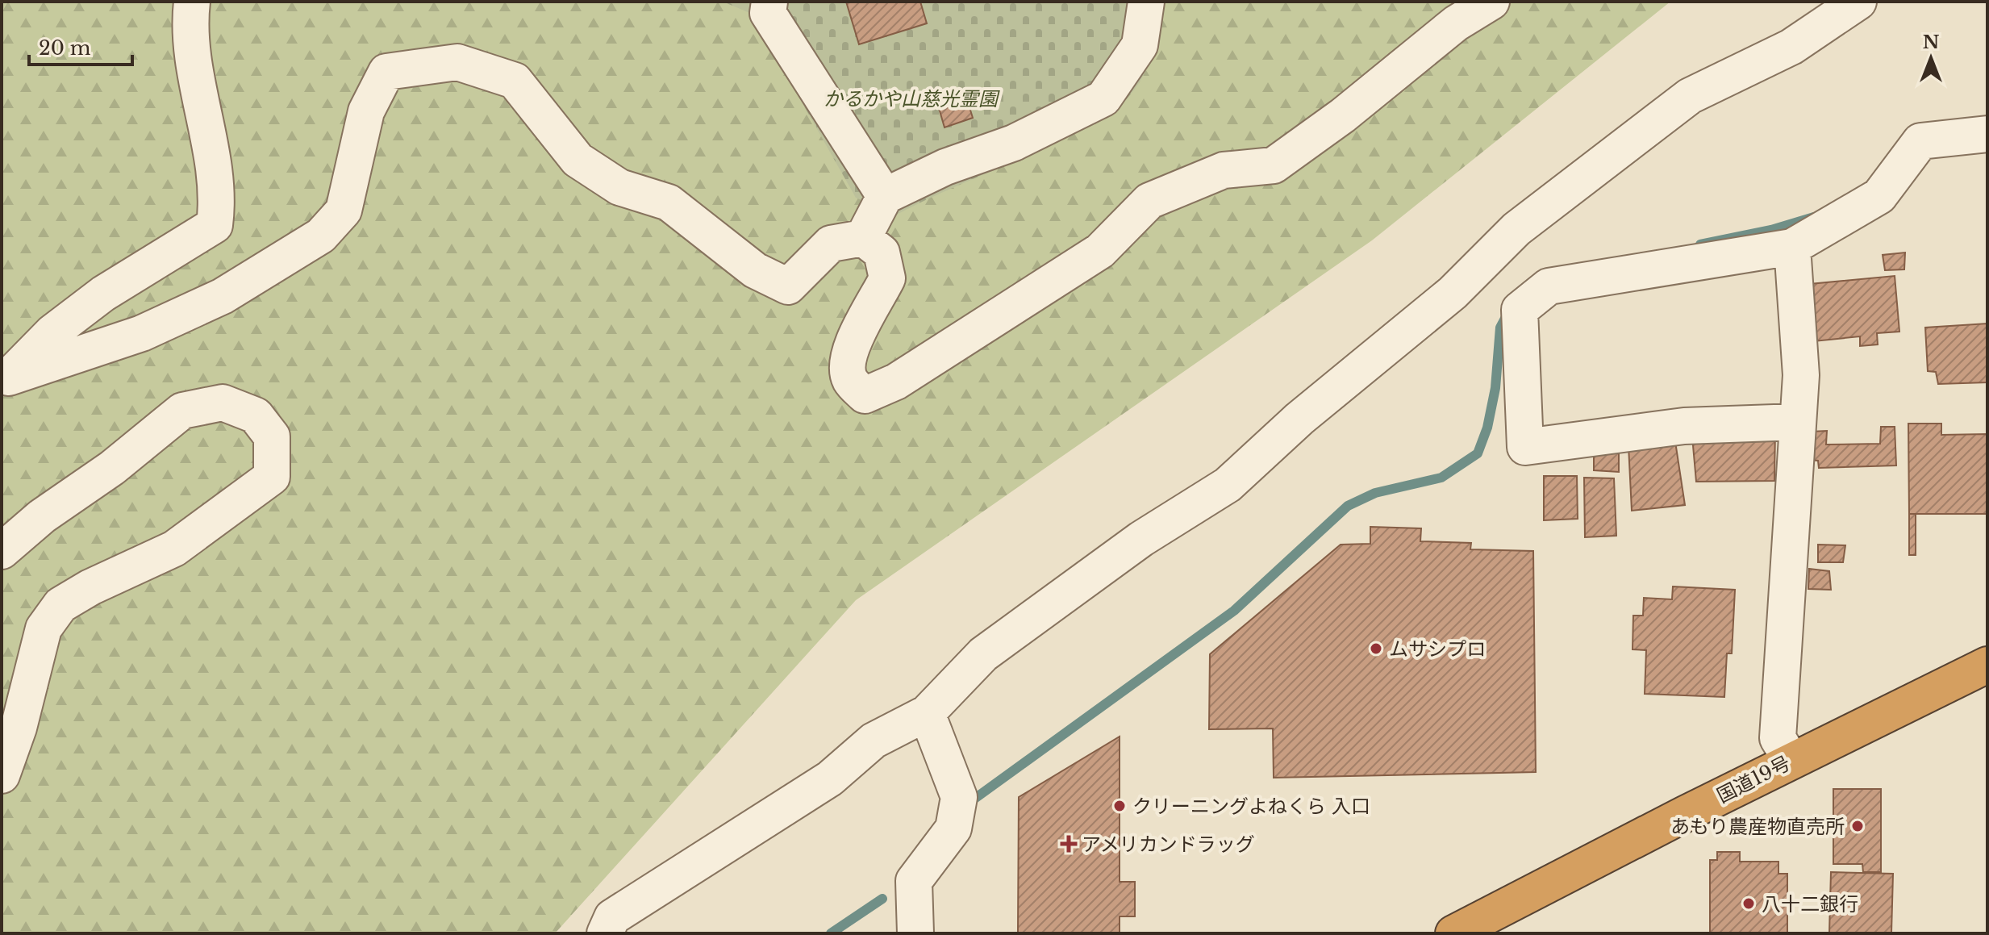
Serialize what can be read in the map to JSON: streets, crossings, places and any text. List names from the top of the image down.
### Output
{
  "streets": {
    "highway": ["国道19号"]
  },
  "parks": ["かるかや山慈光霊園"],
  "places": {
    "other": [
      "ムサシプロ",
      "クリーニングよねくら 入口",
      "あもり農産物直売所",
      "八十二銀行"
    ],
    "health": ["アメリカンドラッグ"]
  },
  "scale_bar": "20 m",
  "north": "top"
}
